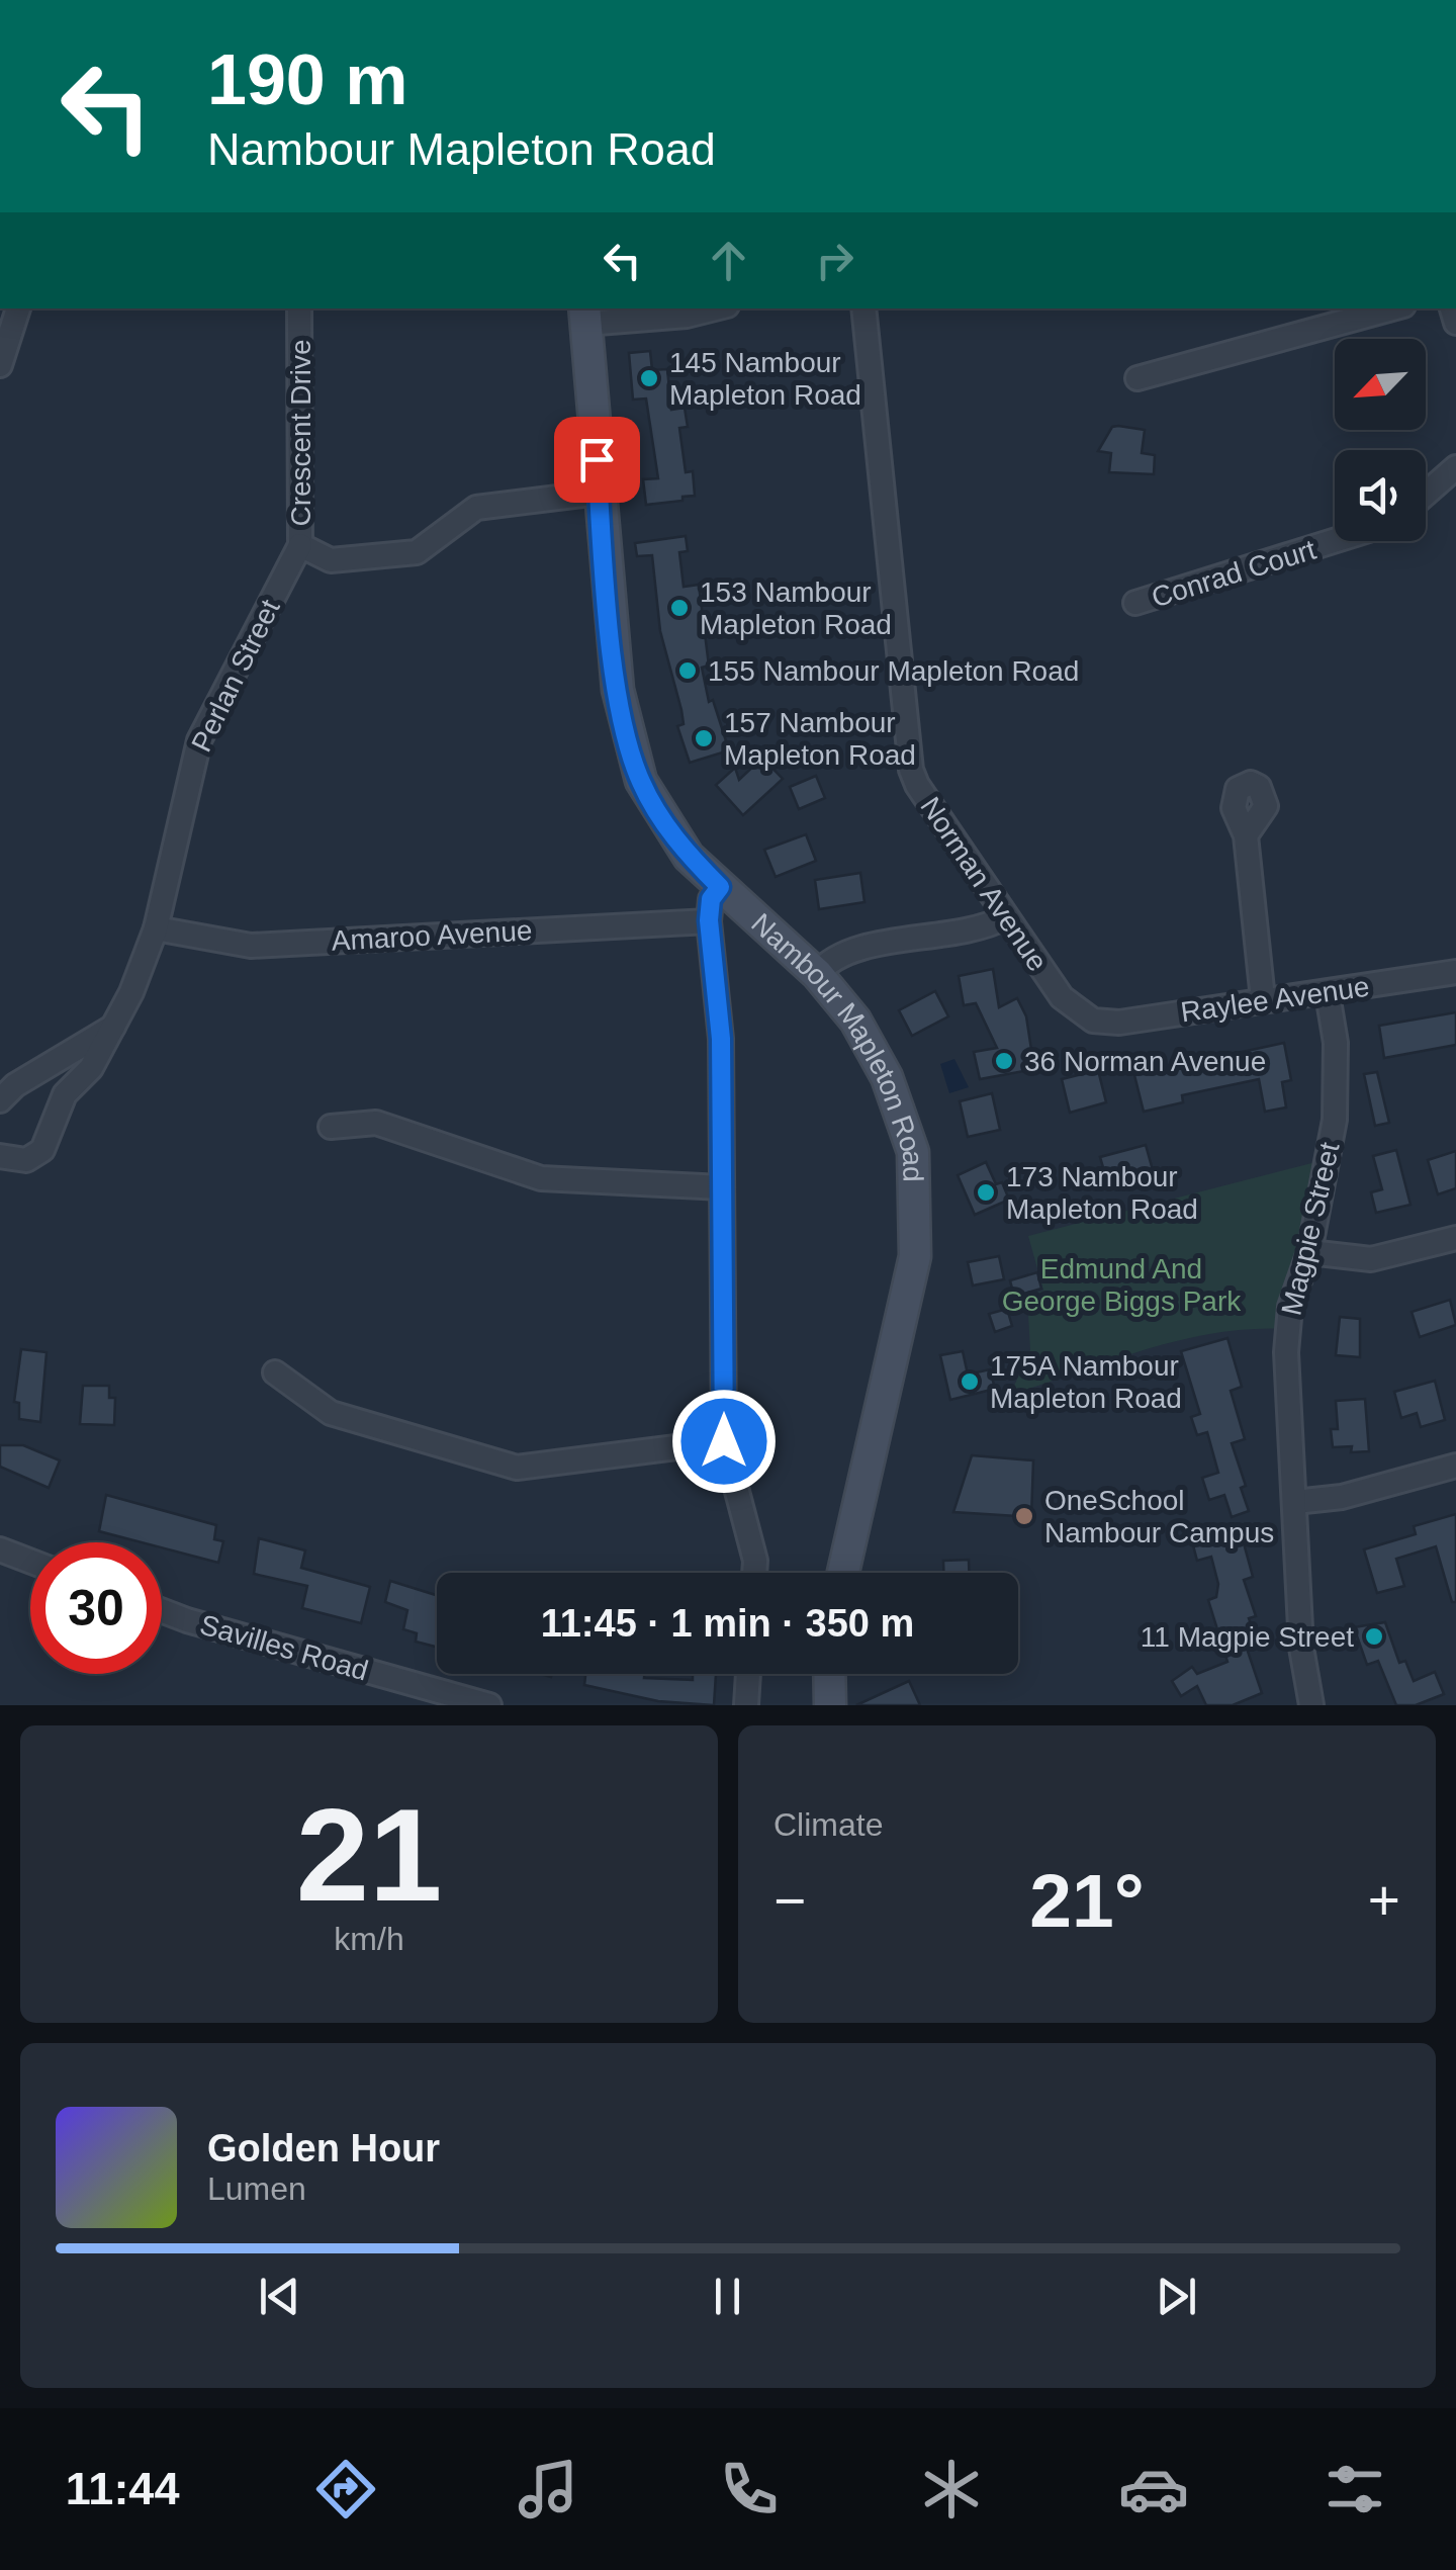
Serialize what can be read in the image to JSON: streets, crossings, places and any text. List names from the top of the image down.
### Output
{
  "streets": {
    "main road": ["Nambour Mapleton Road"],
    "street": [
      "Crescent Drive",
      "Conrad Court",
      "Perlan Street",
      "Norman Avenue",
      "Amaroo Avenue",
      "Raylee Avenue",
      "Magpie Street",
      "Savilles Road"
    ]
  },
  "crossings": [
    ["Crescent Drive", "Perlan Street"],
    ["Crescent Drive", "Nambour Mapleton Road"],
    ["Perlan Street", "Amaroo Avenue"],
    ["Norman Avenue", "Raylee Avenue"],
    ["Raylee Avenue", "Magpie Street"]
  ],
  "parks": ["Edmund And George Biggs Park"],
  "places": [
    "145 Nambour Mapleton Road",
    "153 Nambour Mapleton Road",
    "155 Nambour Mapleton Road",
    "157 Nambour Mapleton Road",
    "36 Norman Avenue",
    "173 Nambour Mapleton Road",
    "175A Nambour Mapleton Road",
    "OneSchool Nambour Campus",
    "11 Magpie Street"
  ],
  "north": "bottom left",
  "page": {
    "turn": ["190 m", "Nambour Mapleton Road"],
    "limit": "30",
    "trip": "11:45 · 1 min · 350 m",
    "tile": [
      ["21", "km/h"],
      "Climate"
    ],
    "heat": ["−", "21°", "+"],
    "song": ["Golden Hour", "Lumen"],
    "tabs": "11:44"
  }
}
